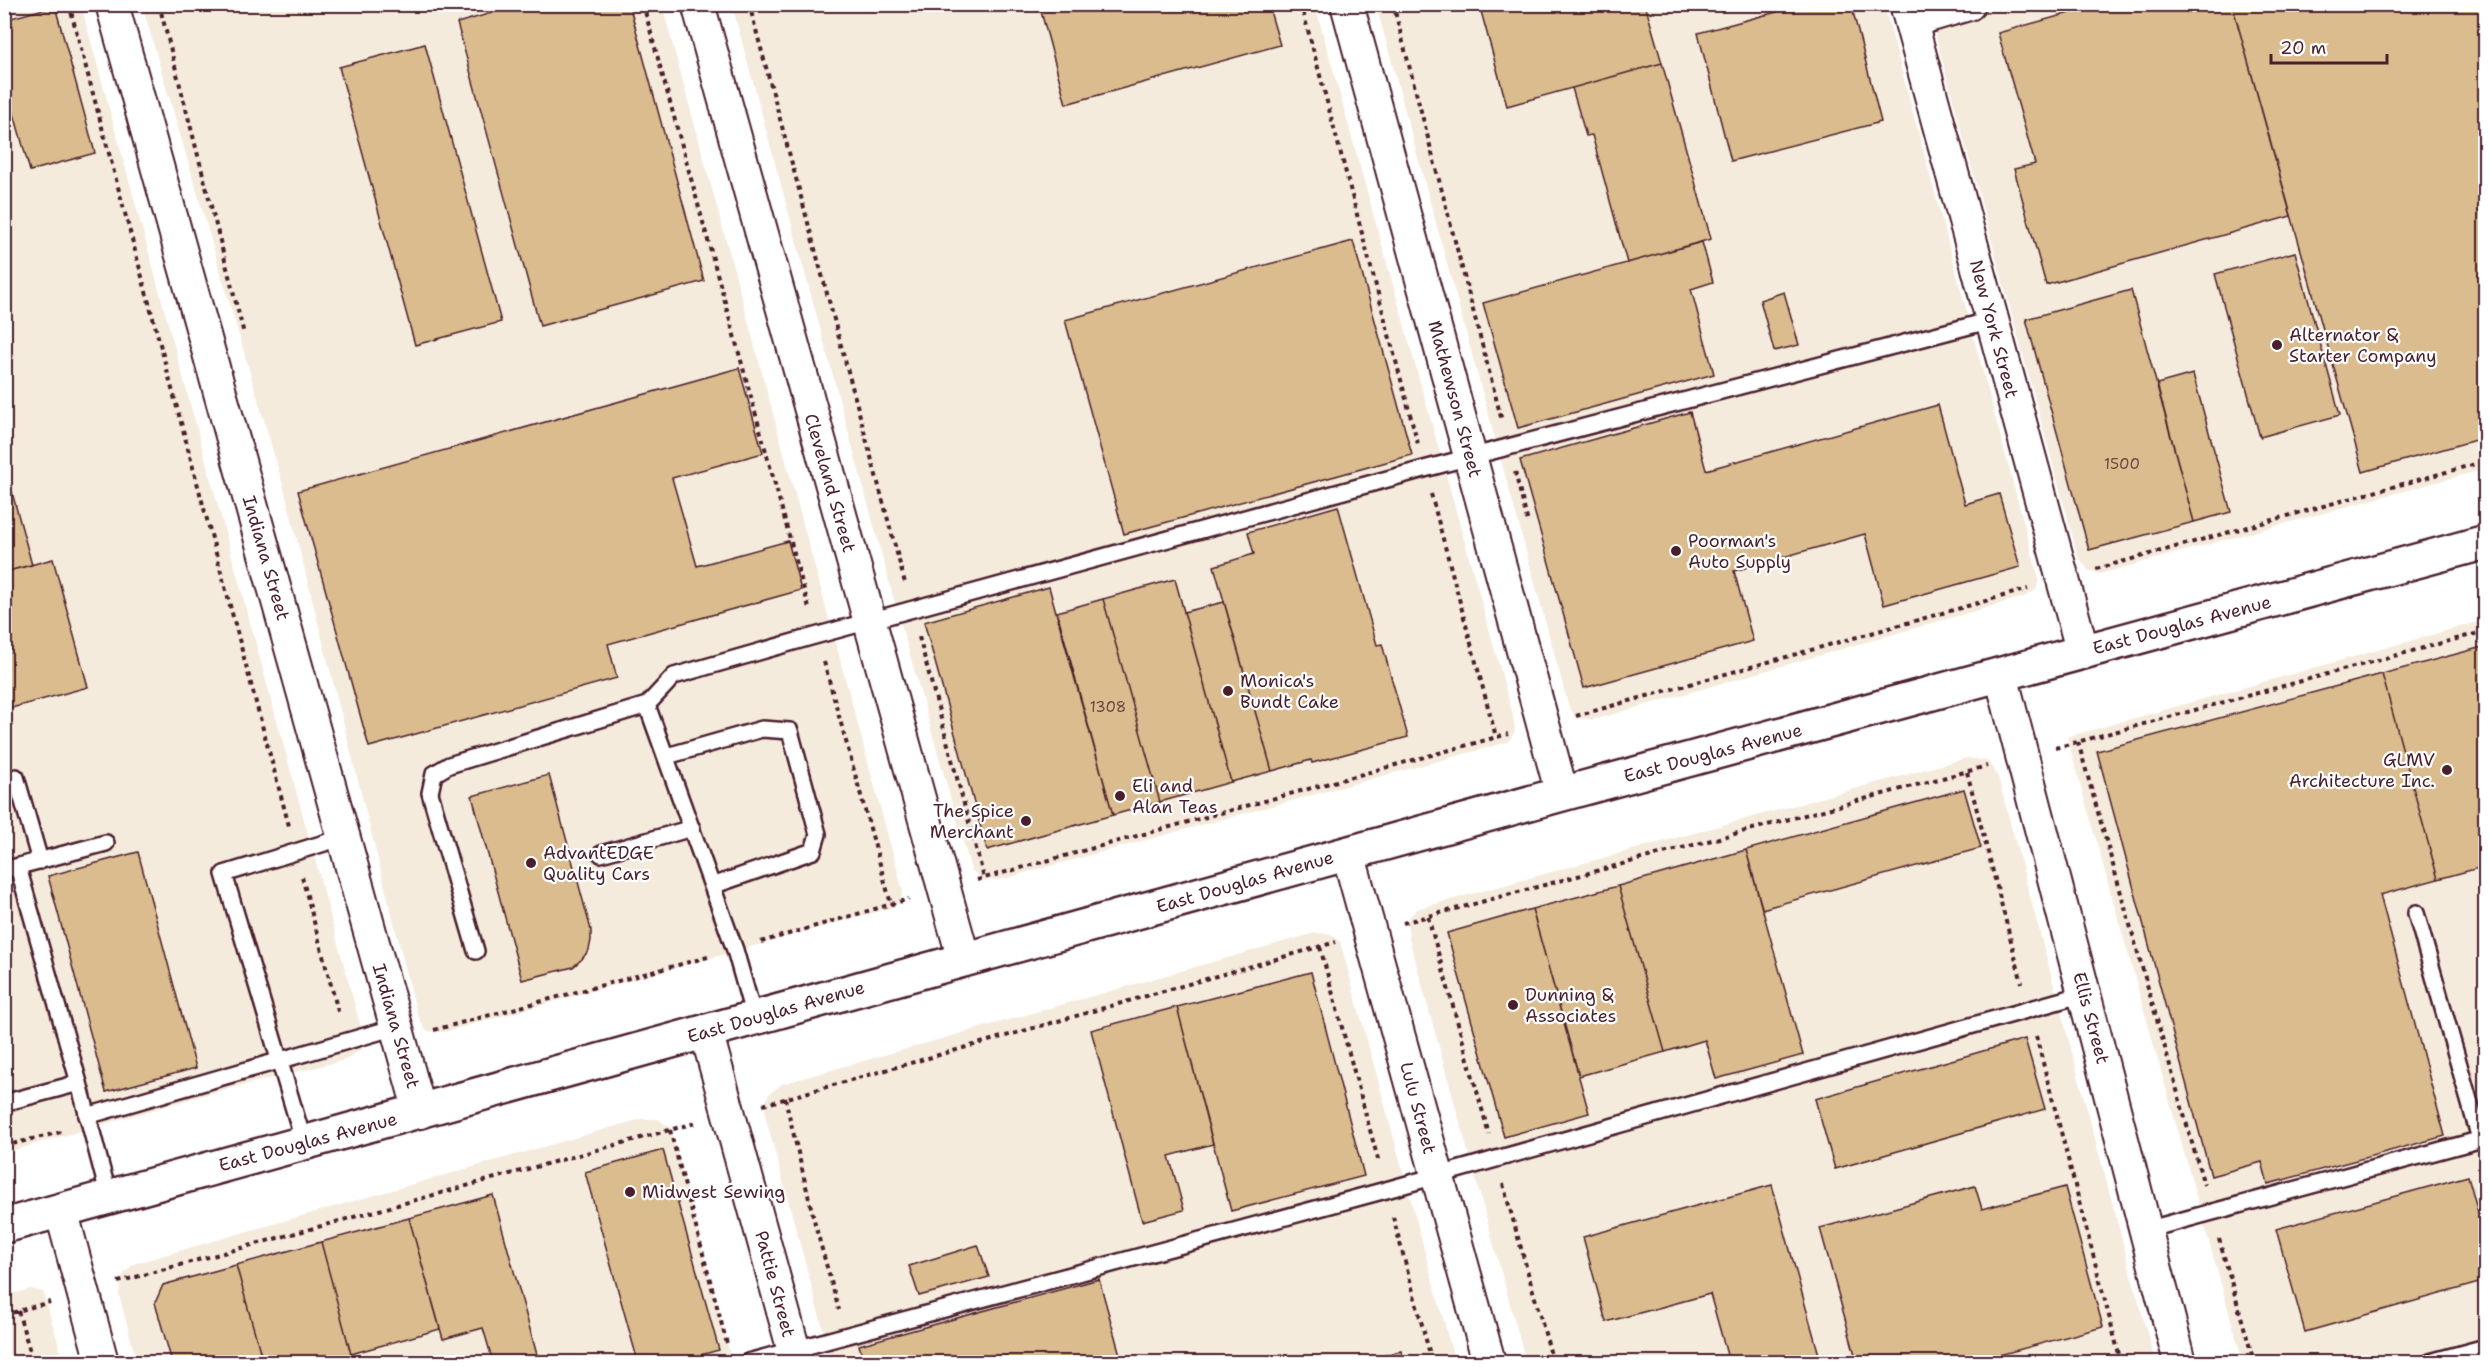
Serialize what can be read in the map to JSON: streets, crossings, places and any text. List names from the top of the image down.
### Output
{
  "streets": {
    "main road": ["East Douglas Avenue"],
    "street": [
      "New York Street",
      "Mathewson Street",
      "Cleveland Street",
      "Indiana Street",
      "Ellis Street",
      "Lulu Street",
      "Pattie Street"
    ]
  },
  "crossings": [
    ["New York Street", "East Douglas Avenue"],
    ["Mathewson Street", "East Douglas Avenue"],
    ["Cleveland Street", "East Douglas Avenue"],
    ["Indiana Street", "East Douglas Avenue"],
    ["East Douglas Avenue", "Ellis Street"],
    ["East Douglas Avenue", "Lulu Street"],
    ["East Douglas Avenue", "Pattie Street"]
  ],
  "places": [
    "Alternator & Starter Company",
    "Poorman's Auto Supply",
    "Monica's Bundt Cake",
    "GLMV Architecture Inc.",
    "Eli and Alan Teas",
    "The Spice Merchant",
    "AdvantEDGE Quality Cars",
    "Dunning & Associates",
    "Midwest Sewing"
  ],
  "house_numbers": ["1500", "1308"],
  "scale_bar": "20 m"
}
